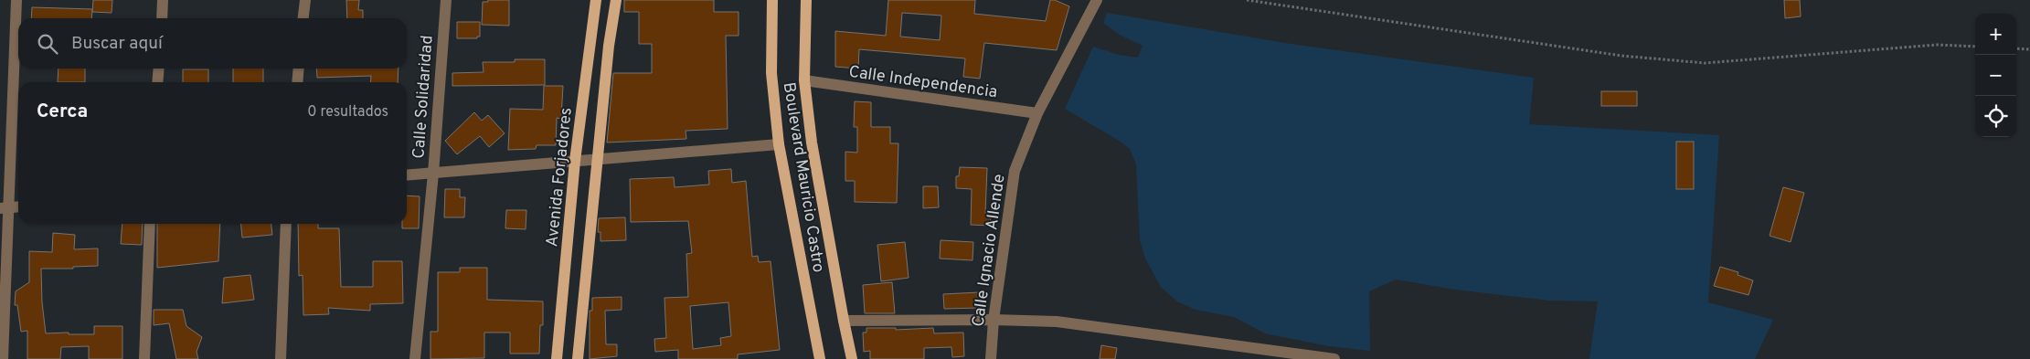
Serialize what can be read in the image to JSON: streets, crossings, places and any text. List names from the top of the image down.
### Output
{
  "streets": {
    "main road": ["Avenida Forjadores", "Boulevard Mauricio Castro"],
    "street": ["Calle Independencia", "Calle Solidaridad", "Calle Ignacio Allende"]
  },
  "crossings": [
    ["Calle Independencia", "Boulevard Mauricio Castro"],
    ["Calle Independencia", "Calle Ignacio Allende"]
  ],
  "page": {
    "map_buttons": ["+", "−"],
    "search": "Buscar aquí",
    "heading": ["Cerca", "0 resultados"]
  }
}
